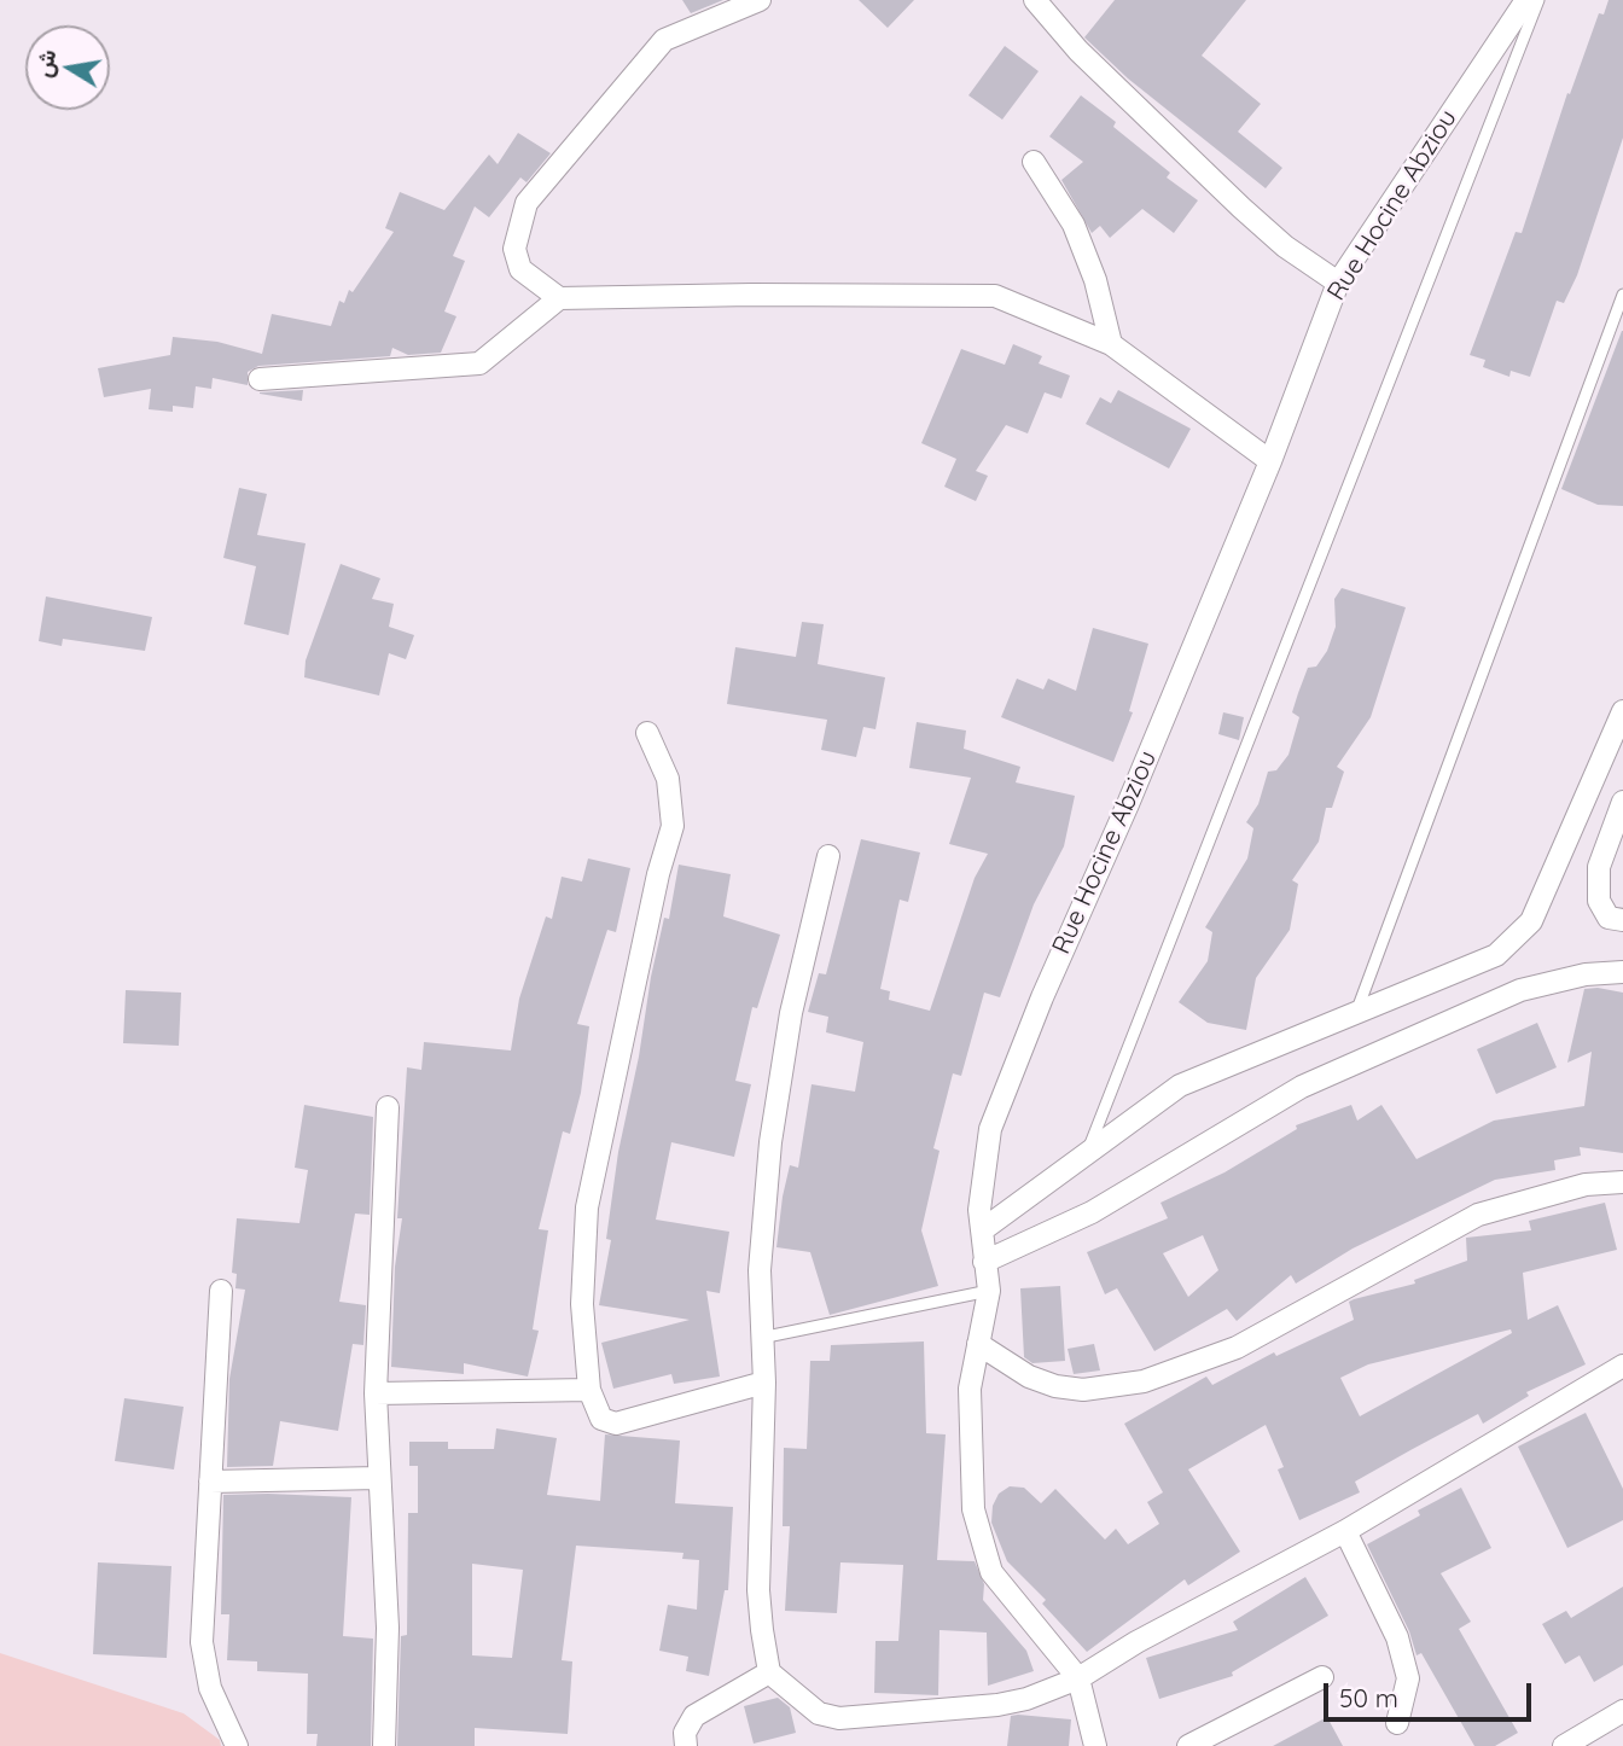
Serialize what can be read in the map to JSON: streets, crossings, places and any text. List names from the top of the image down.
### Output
{
  "streets": {
    "street": ["Rue Hocine Abziou"]
  },
  "scale_bar": "50 m",
  "north": "left"
}
